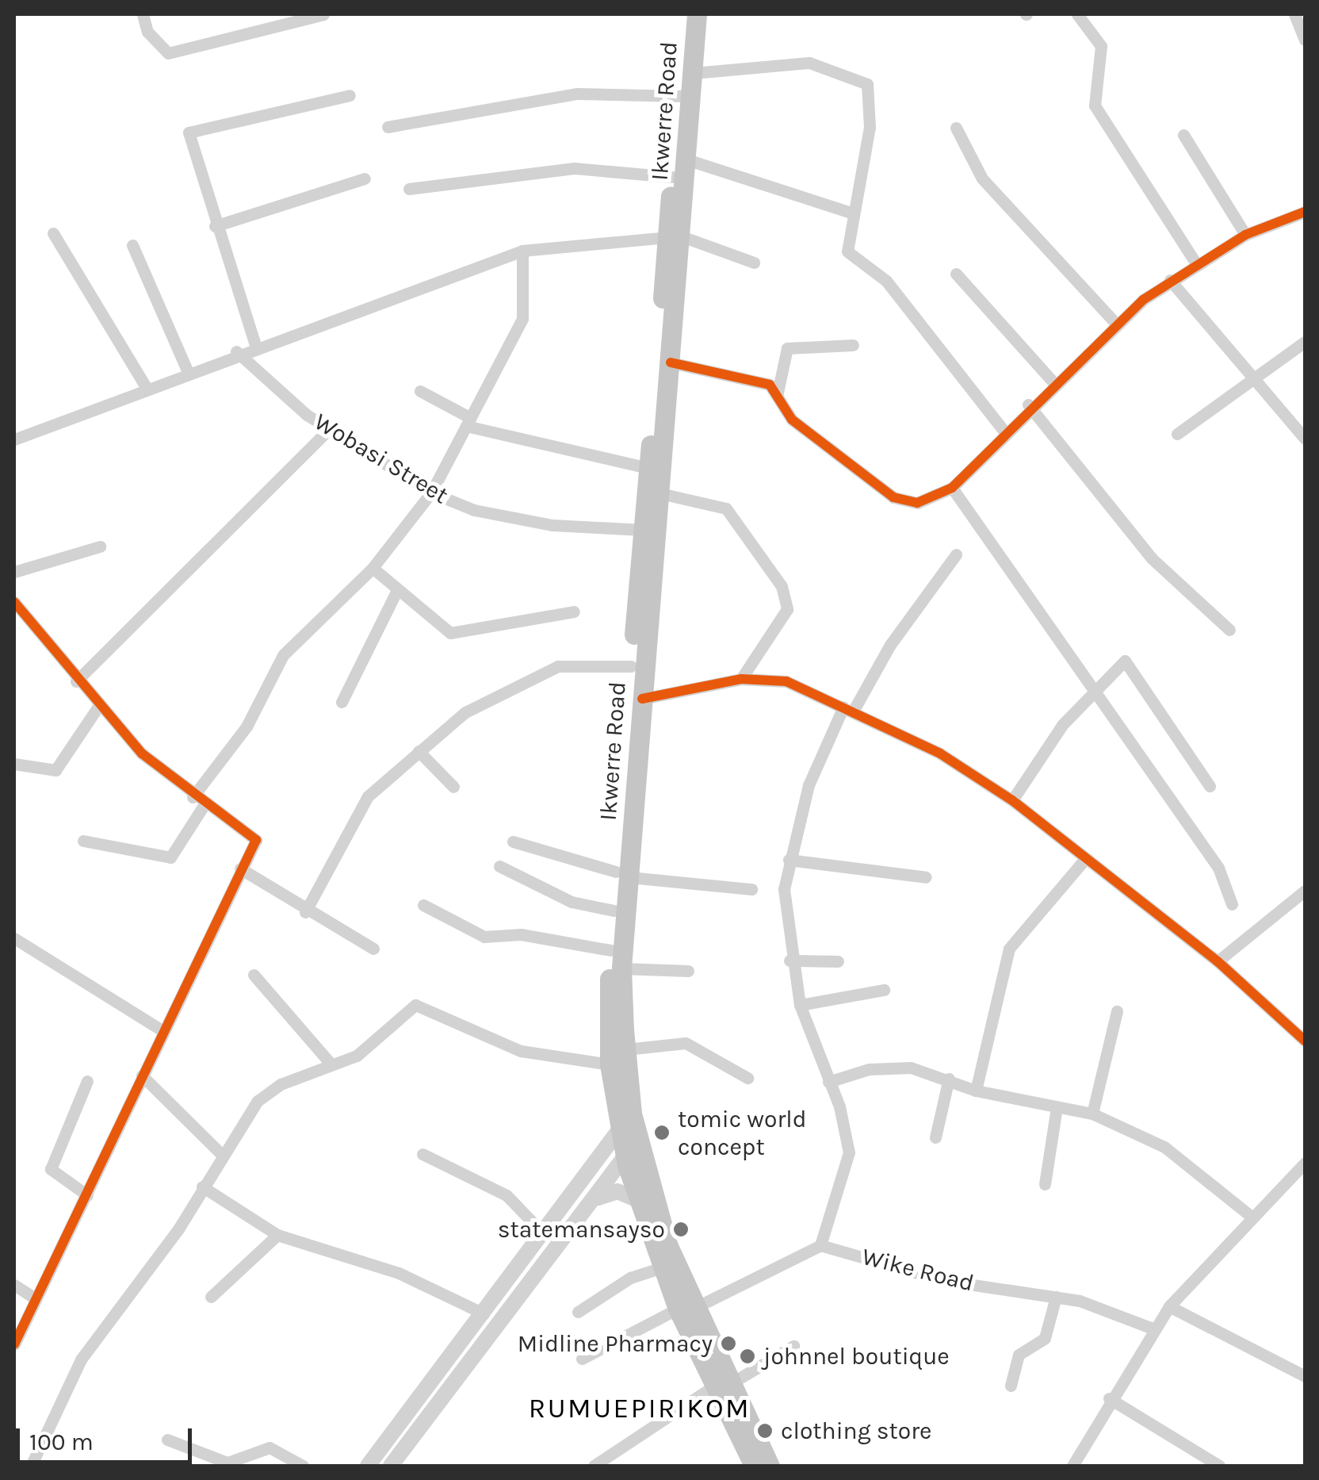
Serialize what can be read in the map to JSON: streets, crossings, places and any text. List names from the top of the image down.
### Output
{
  "streets": {
    "main road": ["Ikwerre Road"],
    "street": ["Wobasi Street", "Wike Road"]
  },
  "crossings": [
    ["Ikwerre Road", "Wobasi Street"]
  ],
  "districts": ["RUMUEPIRIKOM"],
  "places": [
    "tomic world concept",
    "statemansayso",
    "Midline Pharmacy",
    "johnnel boutique",
    "clothing store"
  ],
  "scale_bar": "100 m"
}
